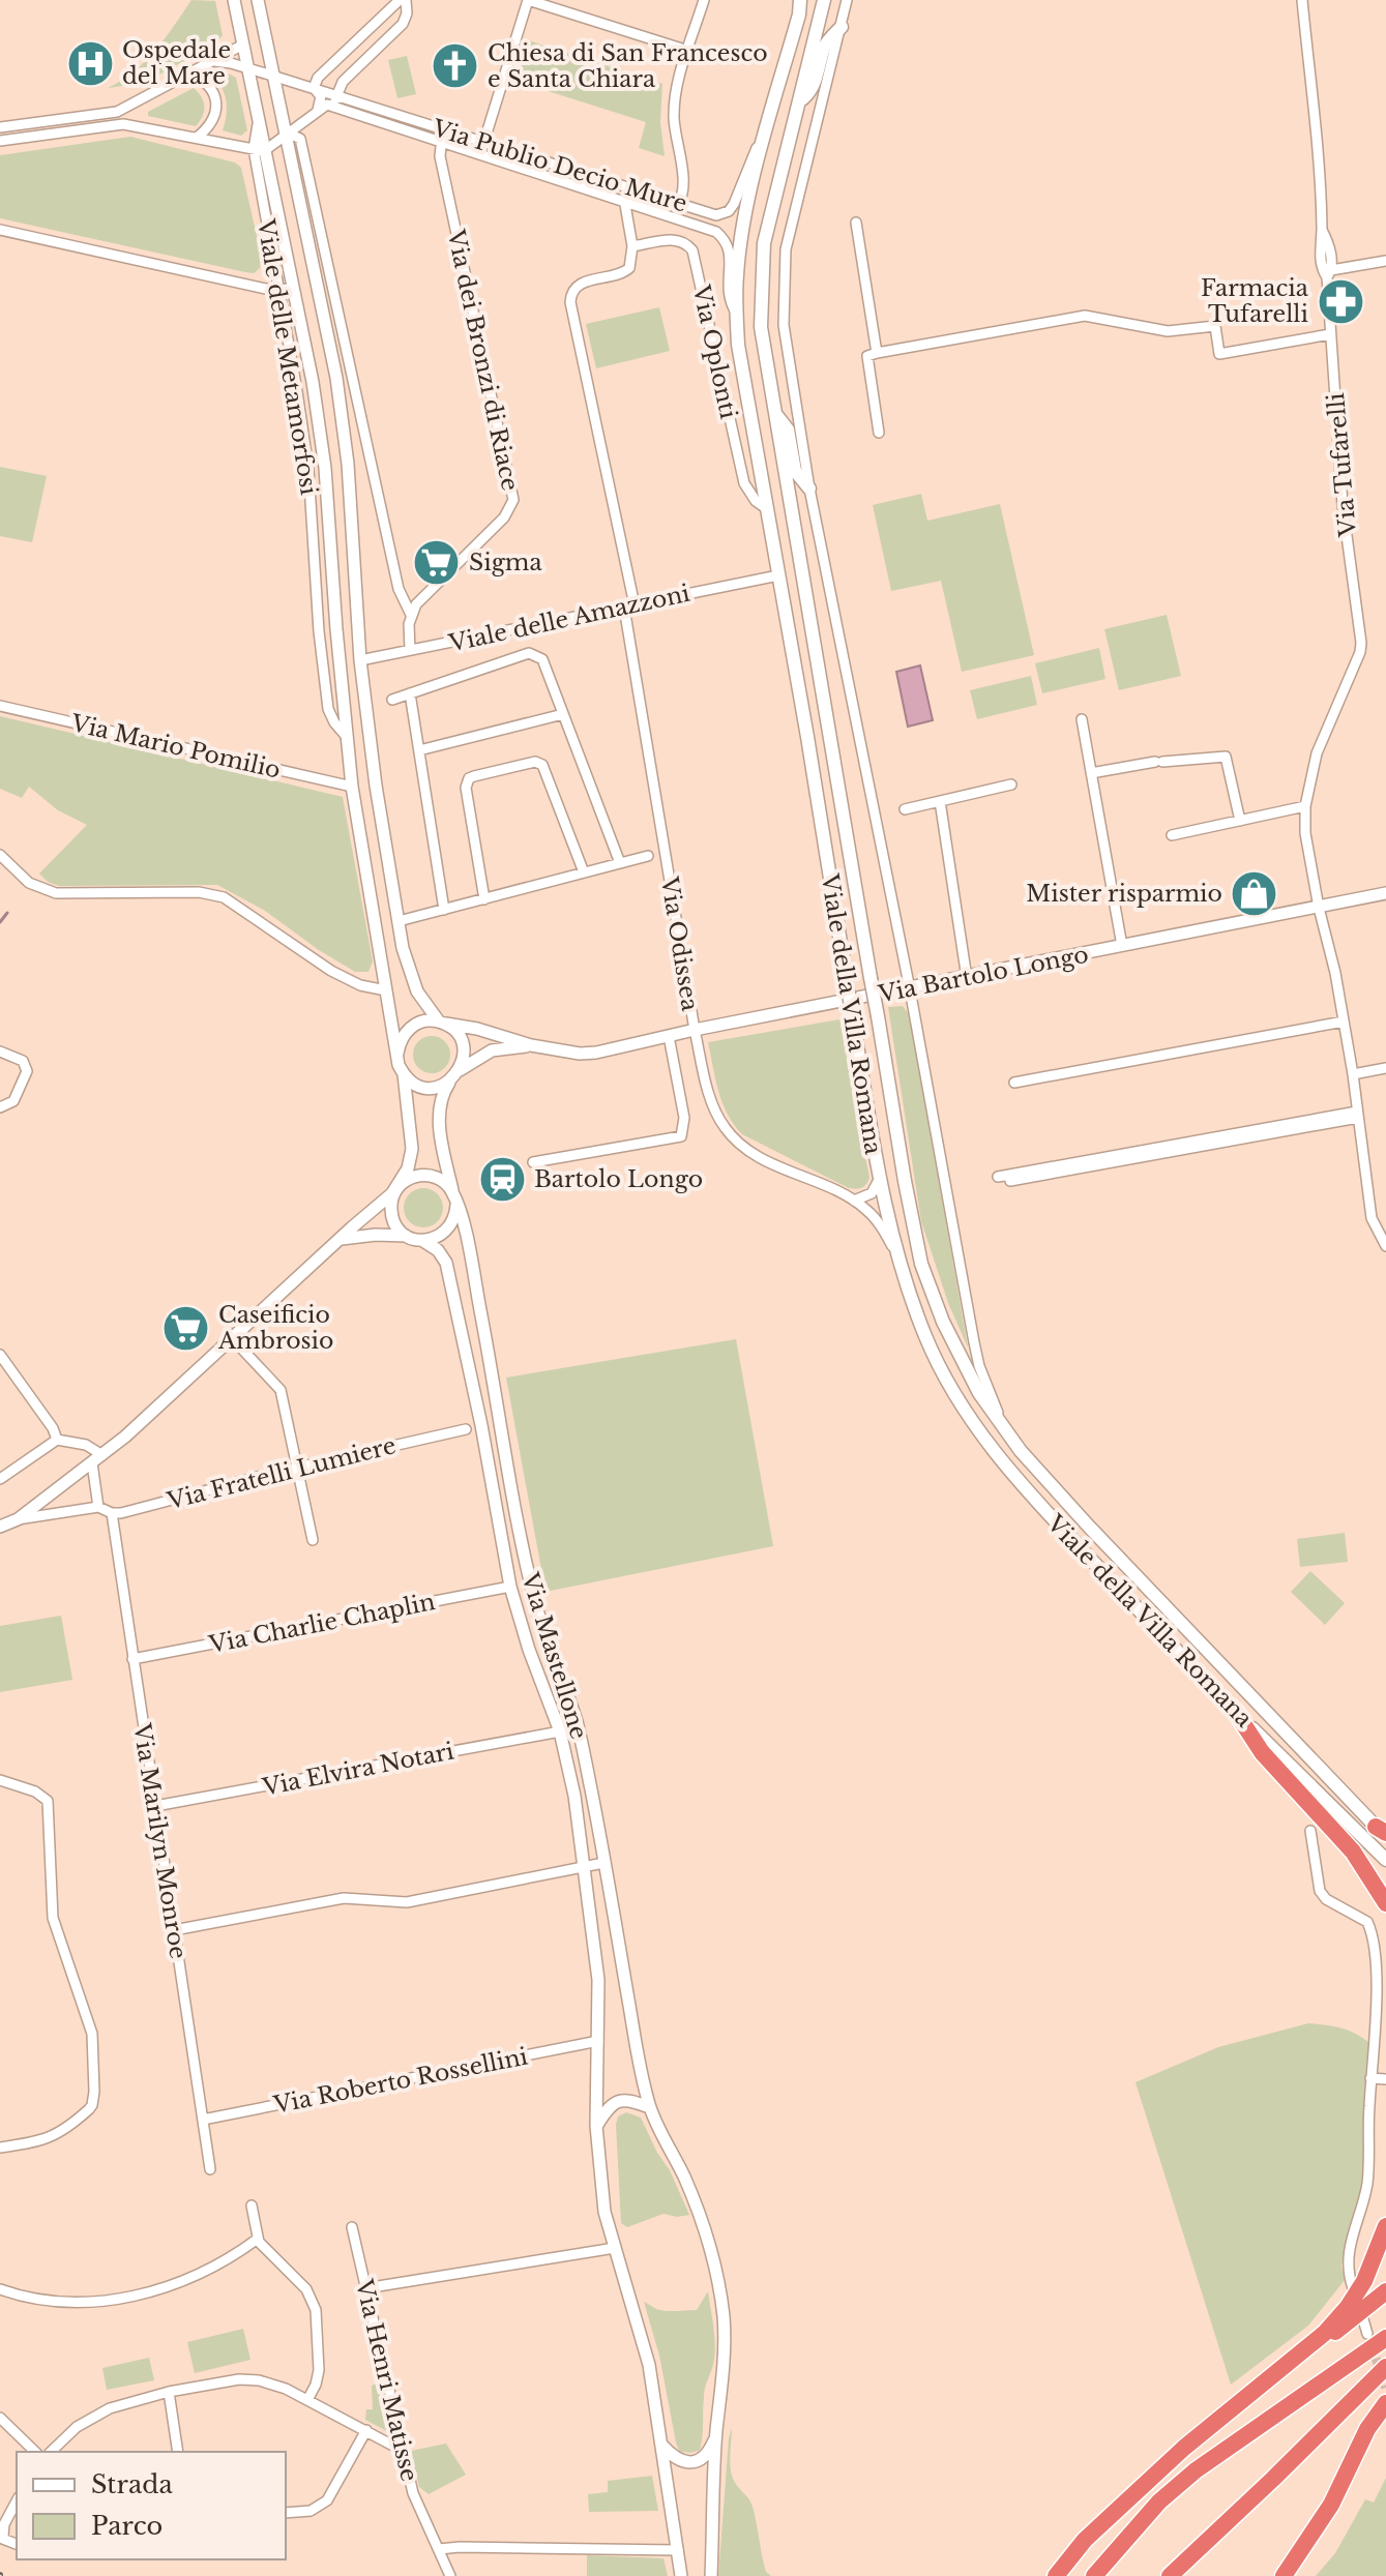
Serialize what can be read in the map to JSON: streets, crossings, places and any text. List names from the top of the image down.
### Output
{
  "streets": {
    "main road": ["Viale della Villa Romana"],
    "street": [
      "Via Publio Decio Mure",
      "Via Oplonti",
      "Viale delle Metamorfosi",
      "Via dei Bronzi di Riace",
      "Via Tufarelli",
      "Viale delle Amazzoni",
      "Via Mario Pomilio",
      "Via Odissea",
      "Via Bartolo Longo",
      "Via Fratelli Lumiere",
      "Via Charlie Chaplin",
      "Via Mastellone",
      "Via Elvira Notari",
      "Via Marilyn Monroe",
      "Via Roberto Rossellini",
      "Via Henri Matisse"
    ]
  },
  "crossings": [
    ["Via Publio Decio Mure", "Viale delle Metamorfosi"],
    ["Via Publio Decio Mure", "Via dei Bronzi di Riace"],
    ["Via Publio Decio Mure", "Viale della Villa Romana"],
    ["Via Oplonti", "Via Odissea"],
    ["Via Oplonti", "Viale della Villa Romana"],
    ["Viale delle Metamorfosi", "Via dei Bronzi di Riace"],
    ["Viale delle Metamorfosi", "Viale delle Amazzoni"],
    ["Viale delle Metamorfosi", "Via Mario Pomilio"],
    ["Viale delle Metamorfosi", "Via Bartolo Longo"],
    ["Viale delle Amazzoni", "Via Odissea"],
    ["Viale delle Amazzoni", "Viale della Villa Romana"],
    ["Via Odissea", "Via Bartolo Longo"],
    ["Via Odissea", "Viale della Villa Romana"],
    ["Via Bartolo Longo", "Viale della Villa Romana"],
    ["Via Fratelli Lumiere", "Via Marilyn Monroe"],
    ["Via Charlie Chaplin", "Via Mastellone"],
    ["Via Charlie Chaplin", "Via Marilyn Monroe"],
    ["Via Mastellone", "Via Elvira Notari"],
    ["Via Mastellone", "Via Roberto Rossellini"],
    ["Via Elvira Notari", "Via Marilyn Monroe"],
    ["Via Marilyn Monroe", "Via Roberto Rossellini"]
  ],
  "places": {
    "hospital": ["Ospedale del Mare"],
    "church": ["Chiesa di San Francesco e Santa Chiara"],
    "pharmacy": ["Farmacia Tufarelli"],
    "supermarket": ["Sigma", "Caseificio Ambrosio"],
    "shop": ["Mister risparmio"],
    "station": ["Bartolo Longo"]
  },
  "legend": ["Strada", "Parco"]
}
